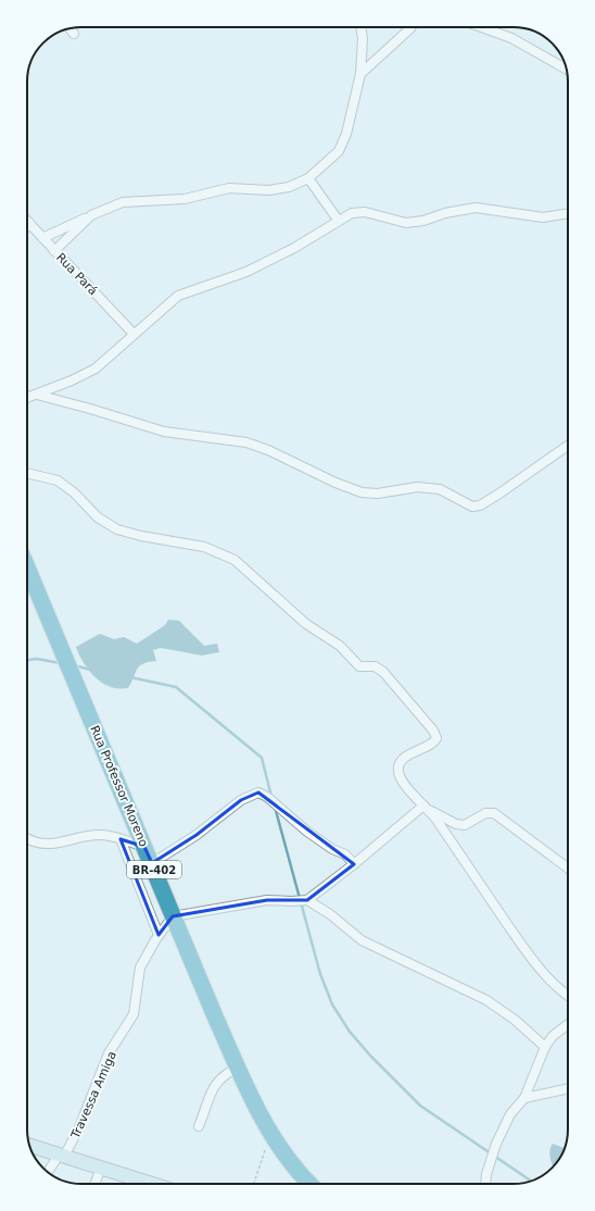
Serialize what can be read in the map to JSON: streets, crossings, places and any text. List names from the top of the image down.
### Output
{
  "streets": {
    "highway": ["Rua Professor Moreno", "BR-402"],
    "street": ["Rua Pará", "Travessa Amiga"]
  },
  "crossings": [
    ["Rua Professor Moreno", "Travessa Amiga"]
  ]
}
